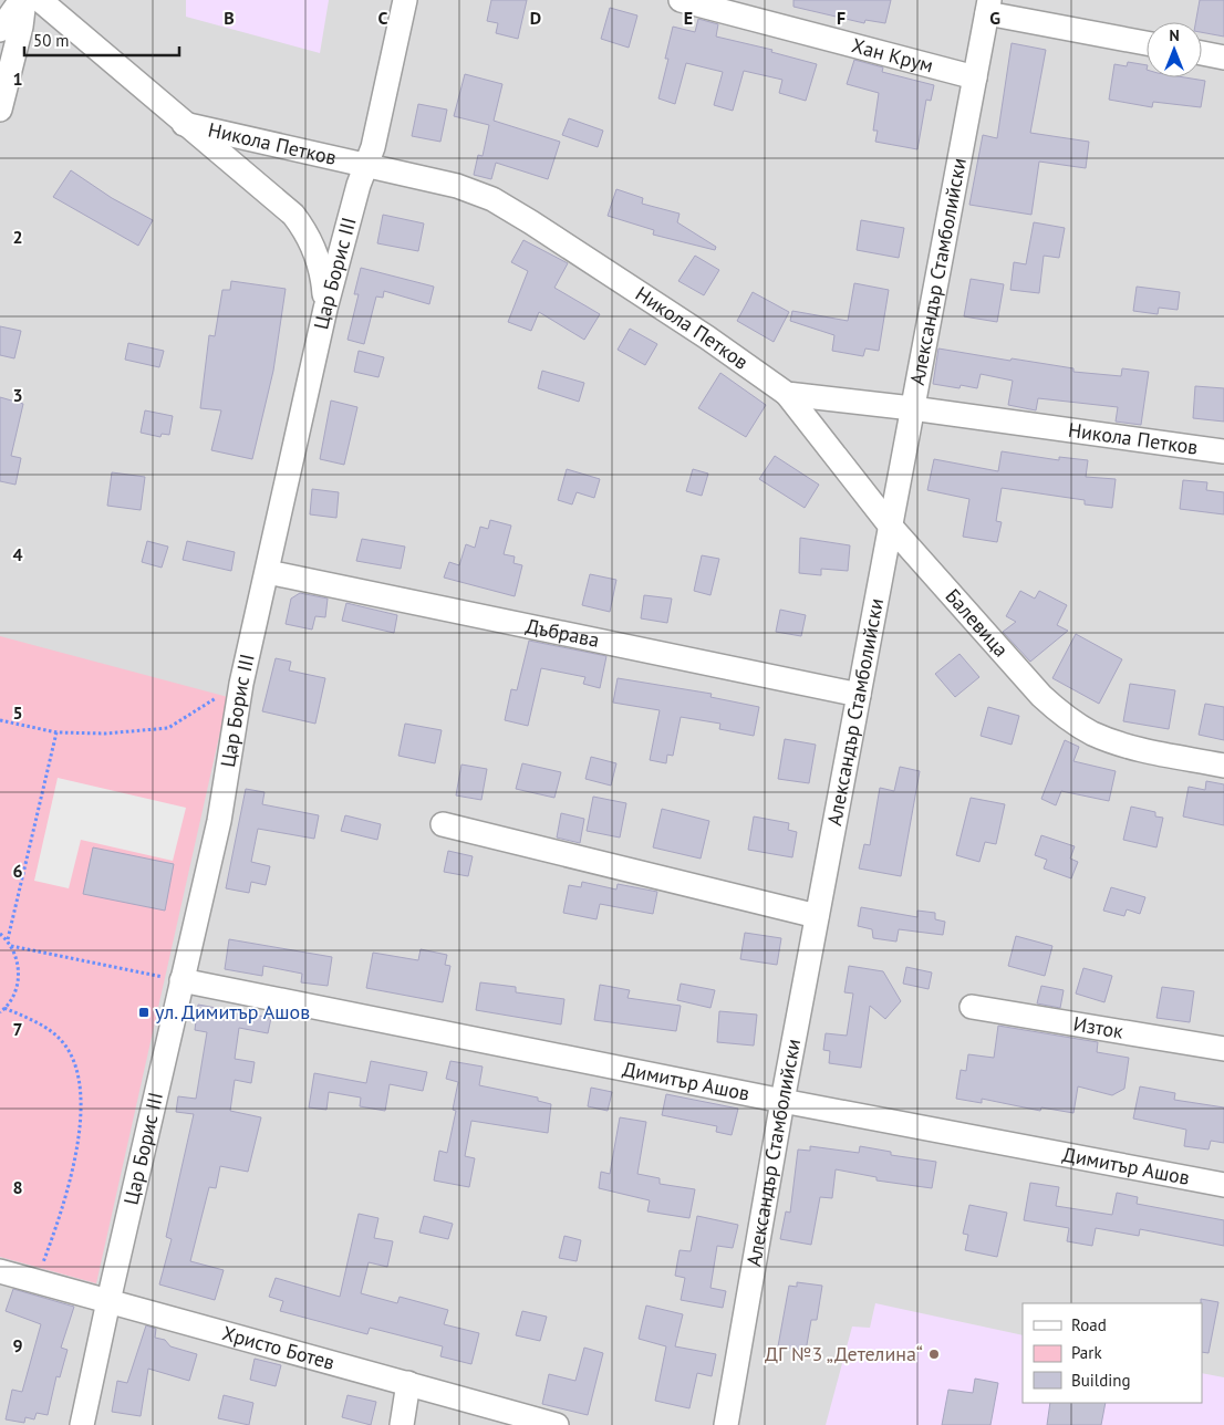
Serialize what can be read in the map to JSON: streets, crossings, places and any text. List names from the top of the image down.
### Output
{
  "streets": {
    "street": [
      "Хан Крум",
      "Никола Петков",
      "Александър Стамболийски",
      "Цар Борис III",
      "Балевица",
      "Дъбрава",
      "Изток",
      "Димитър Ашов",
      "Христо Ботев"
    ]
  },
  "crossings": [
    ["Хан Крум", "Александър Стамболийски"],
    ["Никола Петков", "Александър Стамболийски"],
    ["Никола Петков", "Цар Борис III"],
    ["Никола Петков", "Балевица"],
    ["Александър Стамболийски", "Балевица"],
    ["Александър Стамболийски", "Дъбрава"],
    ["Александър Стамболийски", "Димитър Ашов"],
    ["Цар Борис III", "Дъбрава"],
    ["Цар Борис III", "Димитър Ашов"],
    ["Цар Борис III", "Христо Ботев"]
  ],
  "places": {
    "transit": ["ул. Димитър Ашов"],
    "other": ["ДГ №3 „Детелина“"]
  },
  "legend": ["Road", "Park", "Building"],
  "scale_bar": "50 m",
  "north": "top",
  "grid": {
    "columns": [
      "B",
      "C",
      "D",
      "E",
      "F",
      "G"
    ],
    "rows": [
      "1",
      "2",
      "3",
      "4",
      "5",
      "6",
      "7",
      "8",
      "9"
    ]
  }
}
